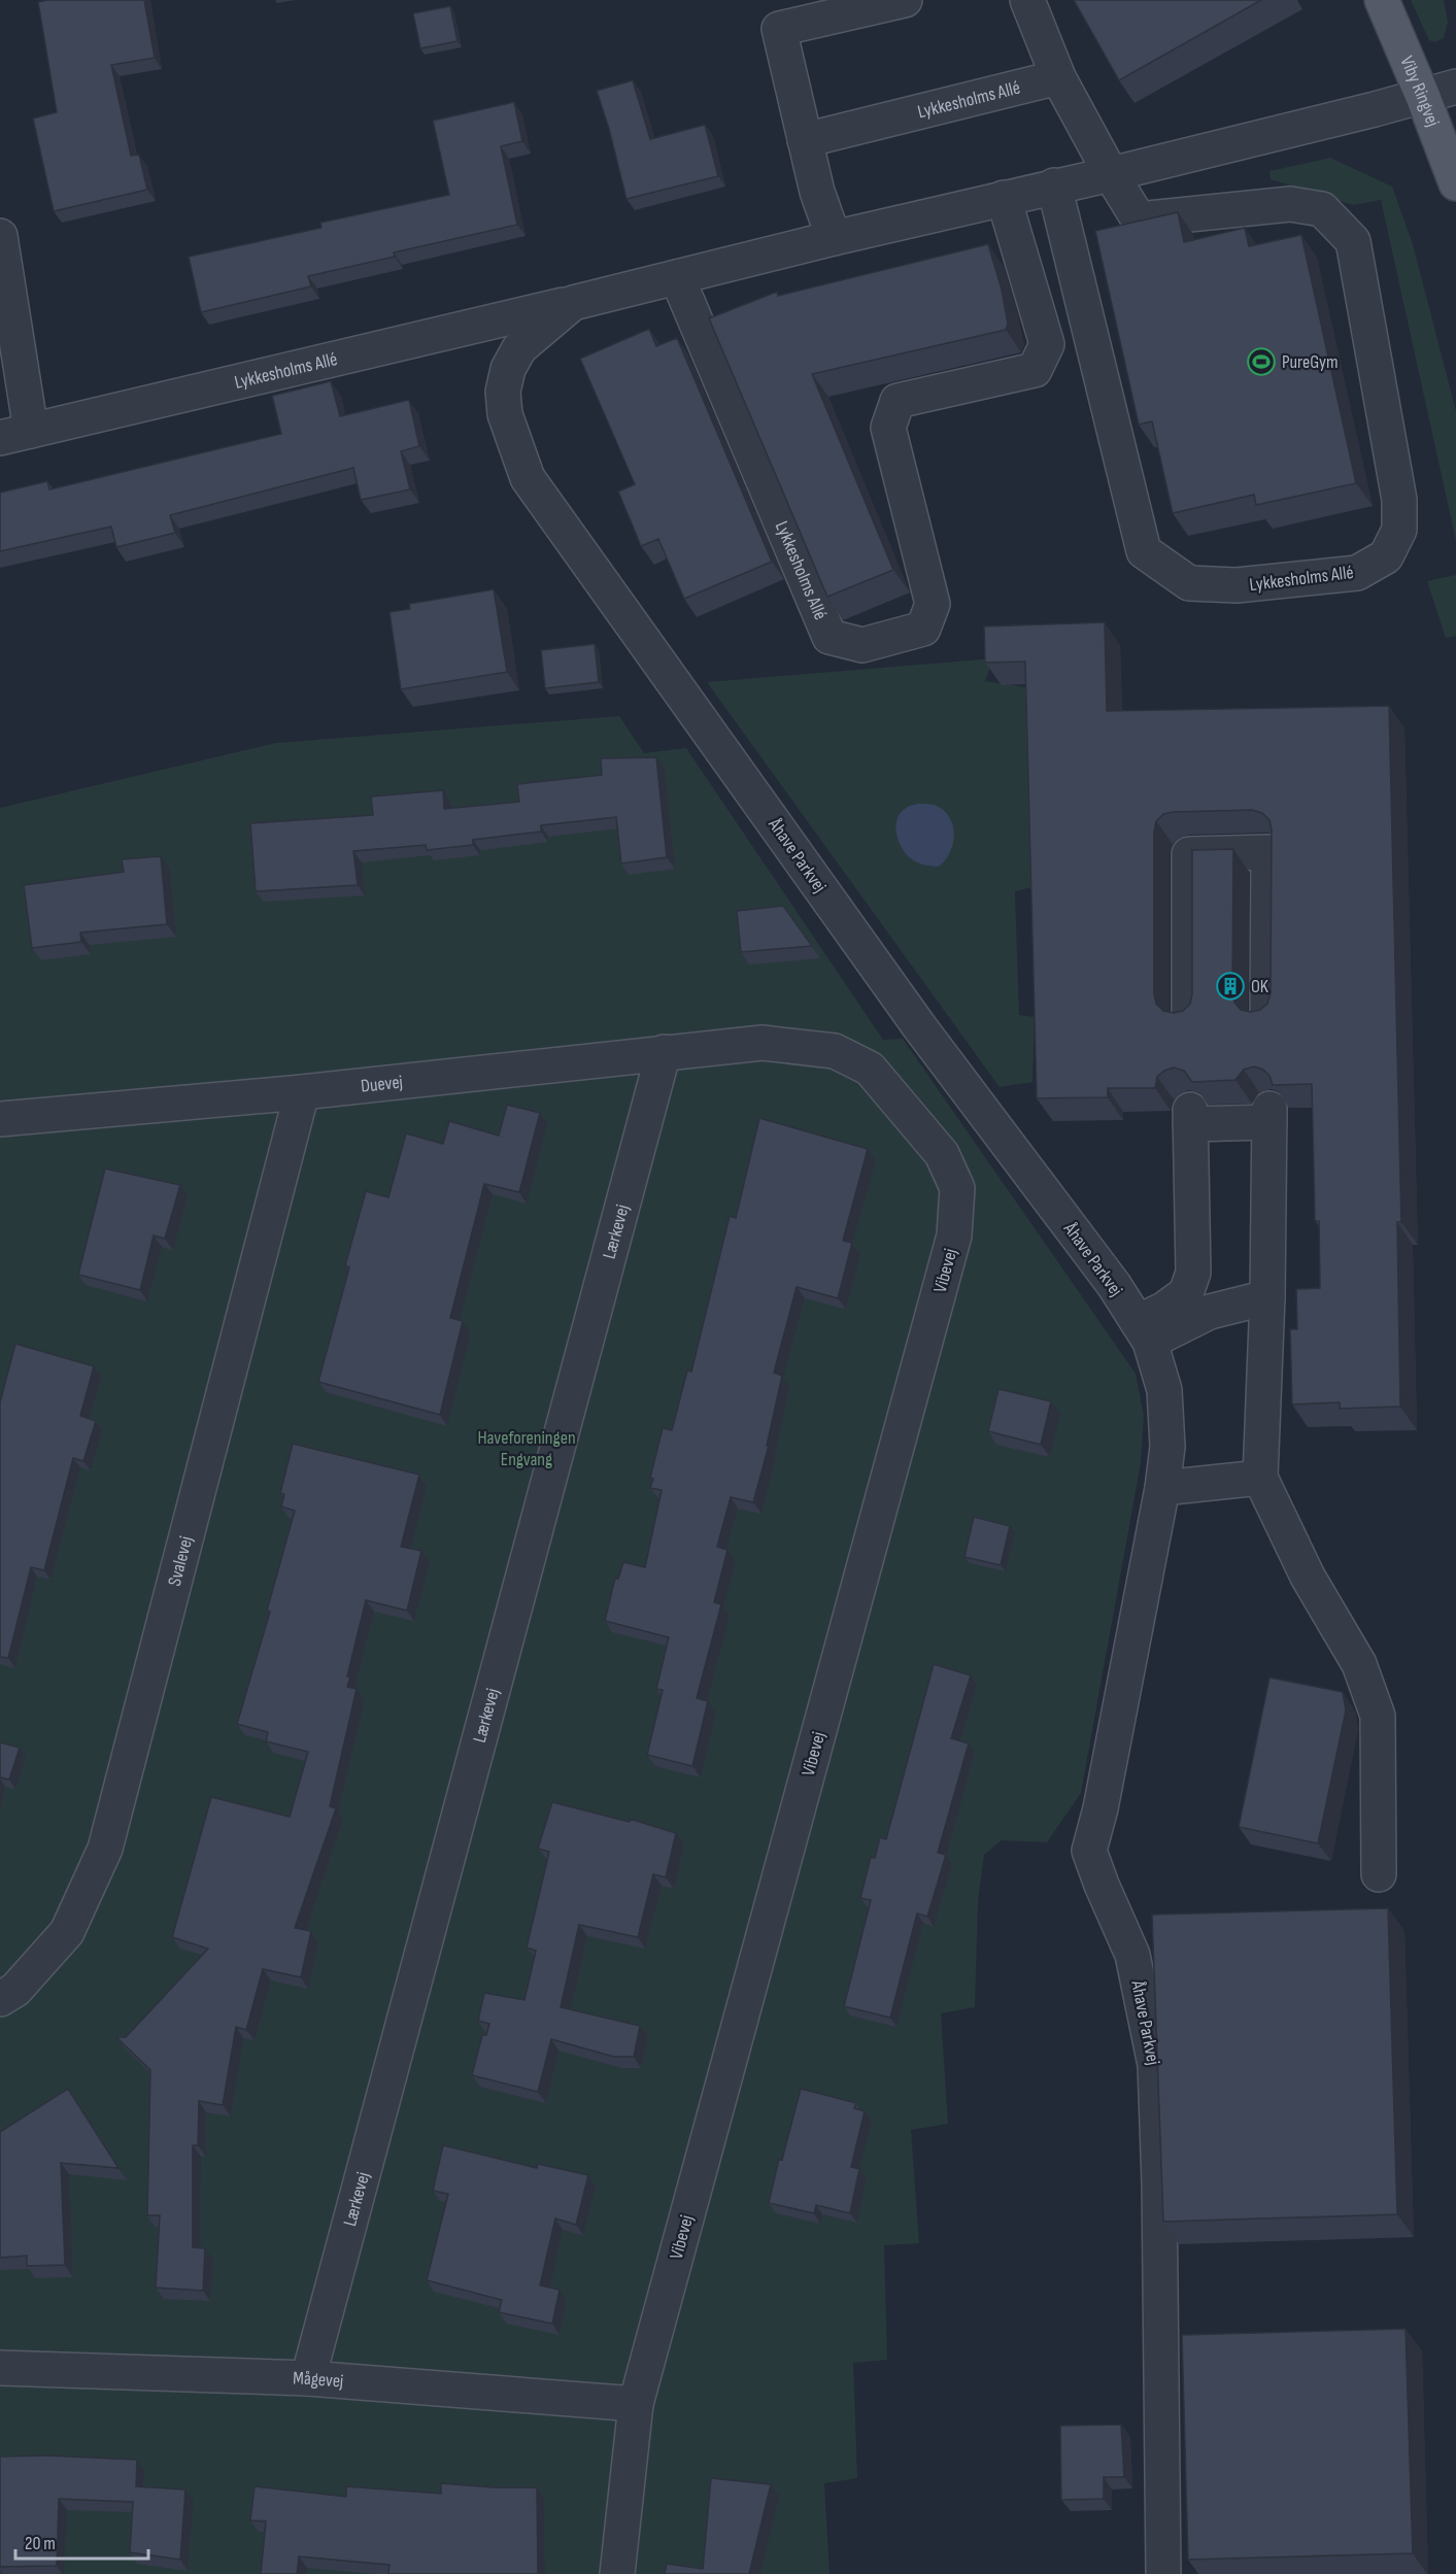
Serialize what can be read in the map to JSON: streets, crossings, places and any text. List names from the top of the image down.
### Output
{
  "streets": {
    "main road": ["Viby Ringvej"],
    "street": [
      "Lykkesholms Allé",
      "Åhave Parkvej",
      "Duevej",
      "Lærkevej",
      "Vibevej",
      "Svalevej",
      "Mågevej"
    ]
  },
  "crossings": [
    ["Viby Ringvej", "Lykkesholms Allé"],
    ["Lykkesholms Allé", "Åhave Parkvej"],
    ["Duevej", "Lærkevej"],
    ["Duevej", "Vibevej"],
    ["Duevej", "Svalevej"],
    ["Lærkevej", "Mågevej"],
    ["Vibevej", "Mågevej"]
  ],
  "parks": ["Haveforeningen Engvang"],
  "places": {
    "sports": ["PureGym"],
    "building": ["OK"]
  },
  "scale_bar": "20 m"
}
